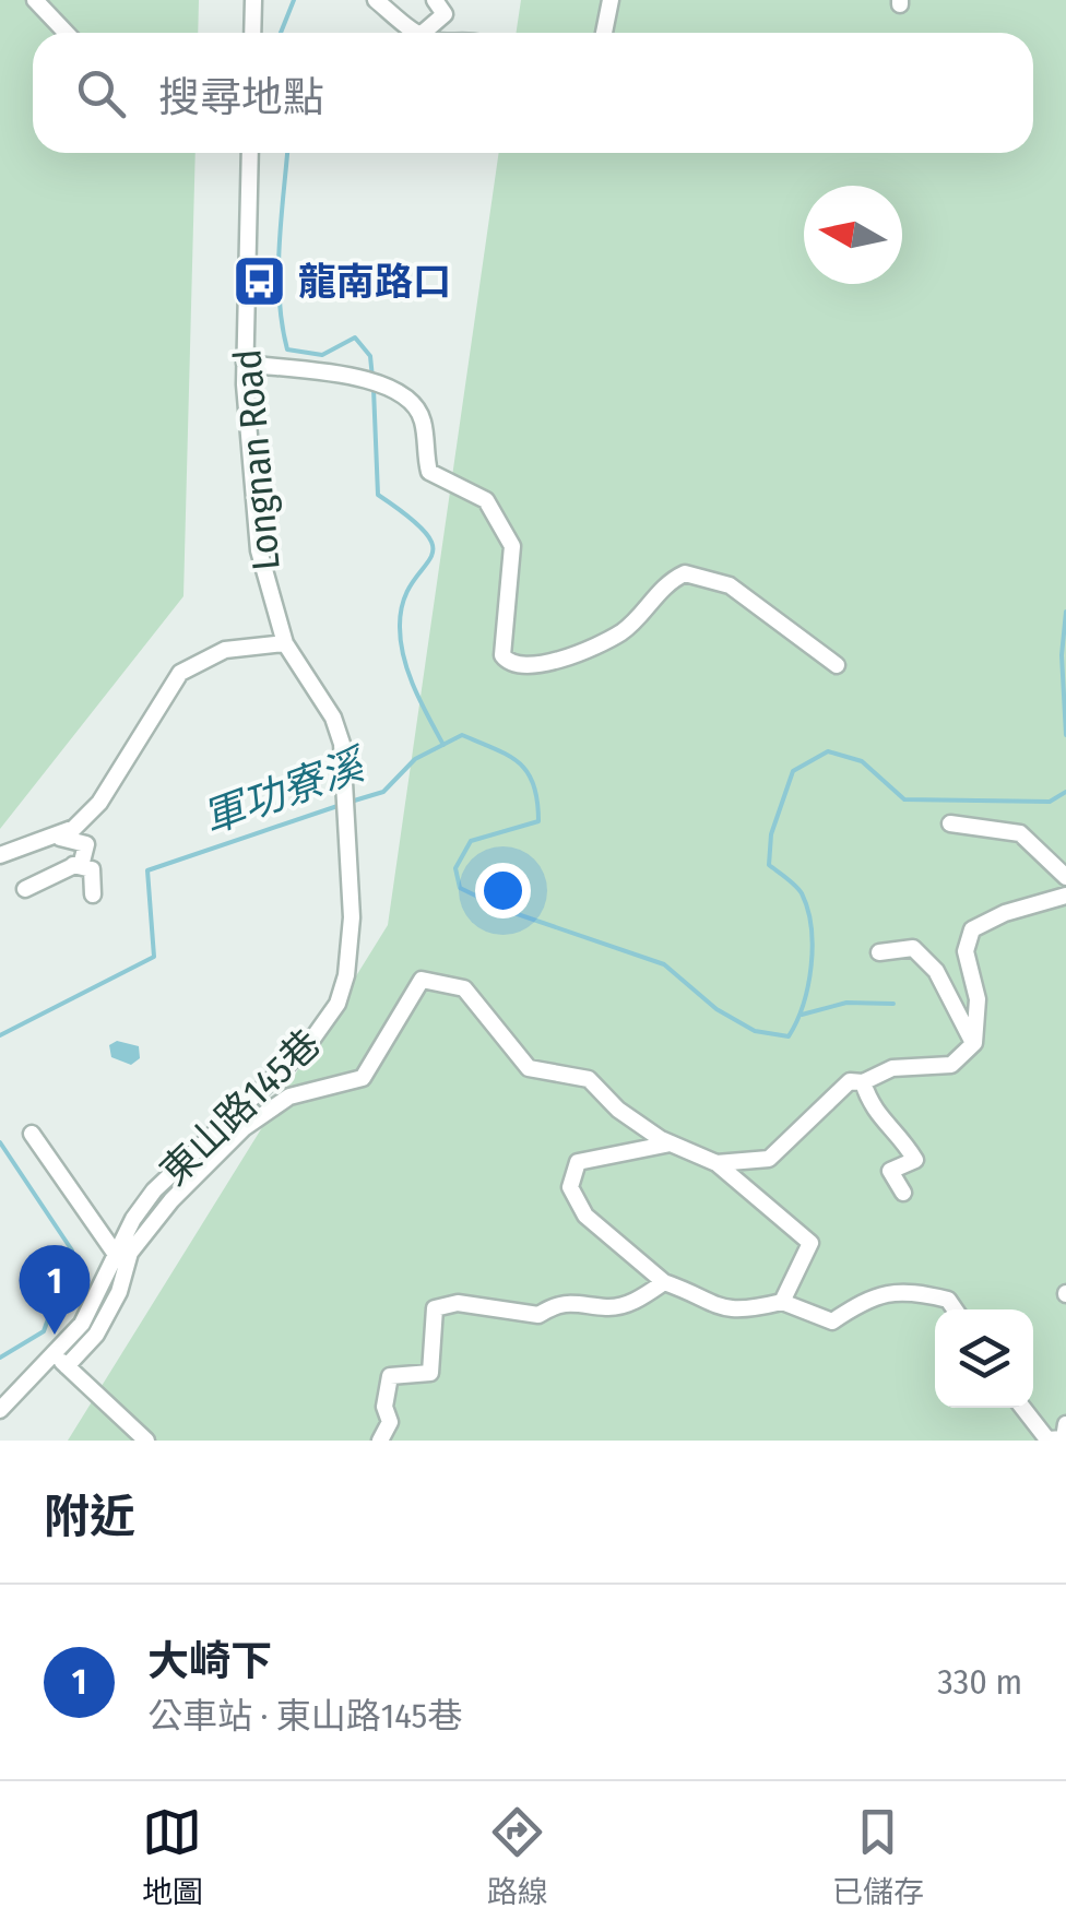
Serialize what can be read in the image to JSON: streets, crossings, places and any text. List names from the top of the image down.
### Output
{
  "streets": {
    "street": ["Longnan Road", "東山路145巷"]
  },
  "crossings": [
    ["Longnan Road", "東山路145巷"]
  ],
  "water": ["軍功寮溪"],
  "places": {
    "bus stop": ["龍南路口"]
  },
  "north": "left",
  "page": {
    "search": "搜尋地點",
    "pins": "1",
    "heading": "附近",
    "list": [
      {
        "mark": "1",
        "name": "大崎下",
        "note": "公車站 · 東山路145巷",
        "value": "330 m"
      }
    ],
    "nav": ["地圖", "路線", "已儲存"]
  }
}
